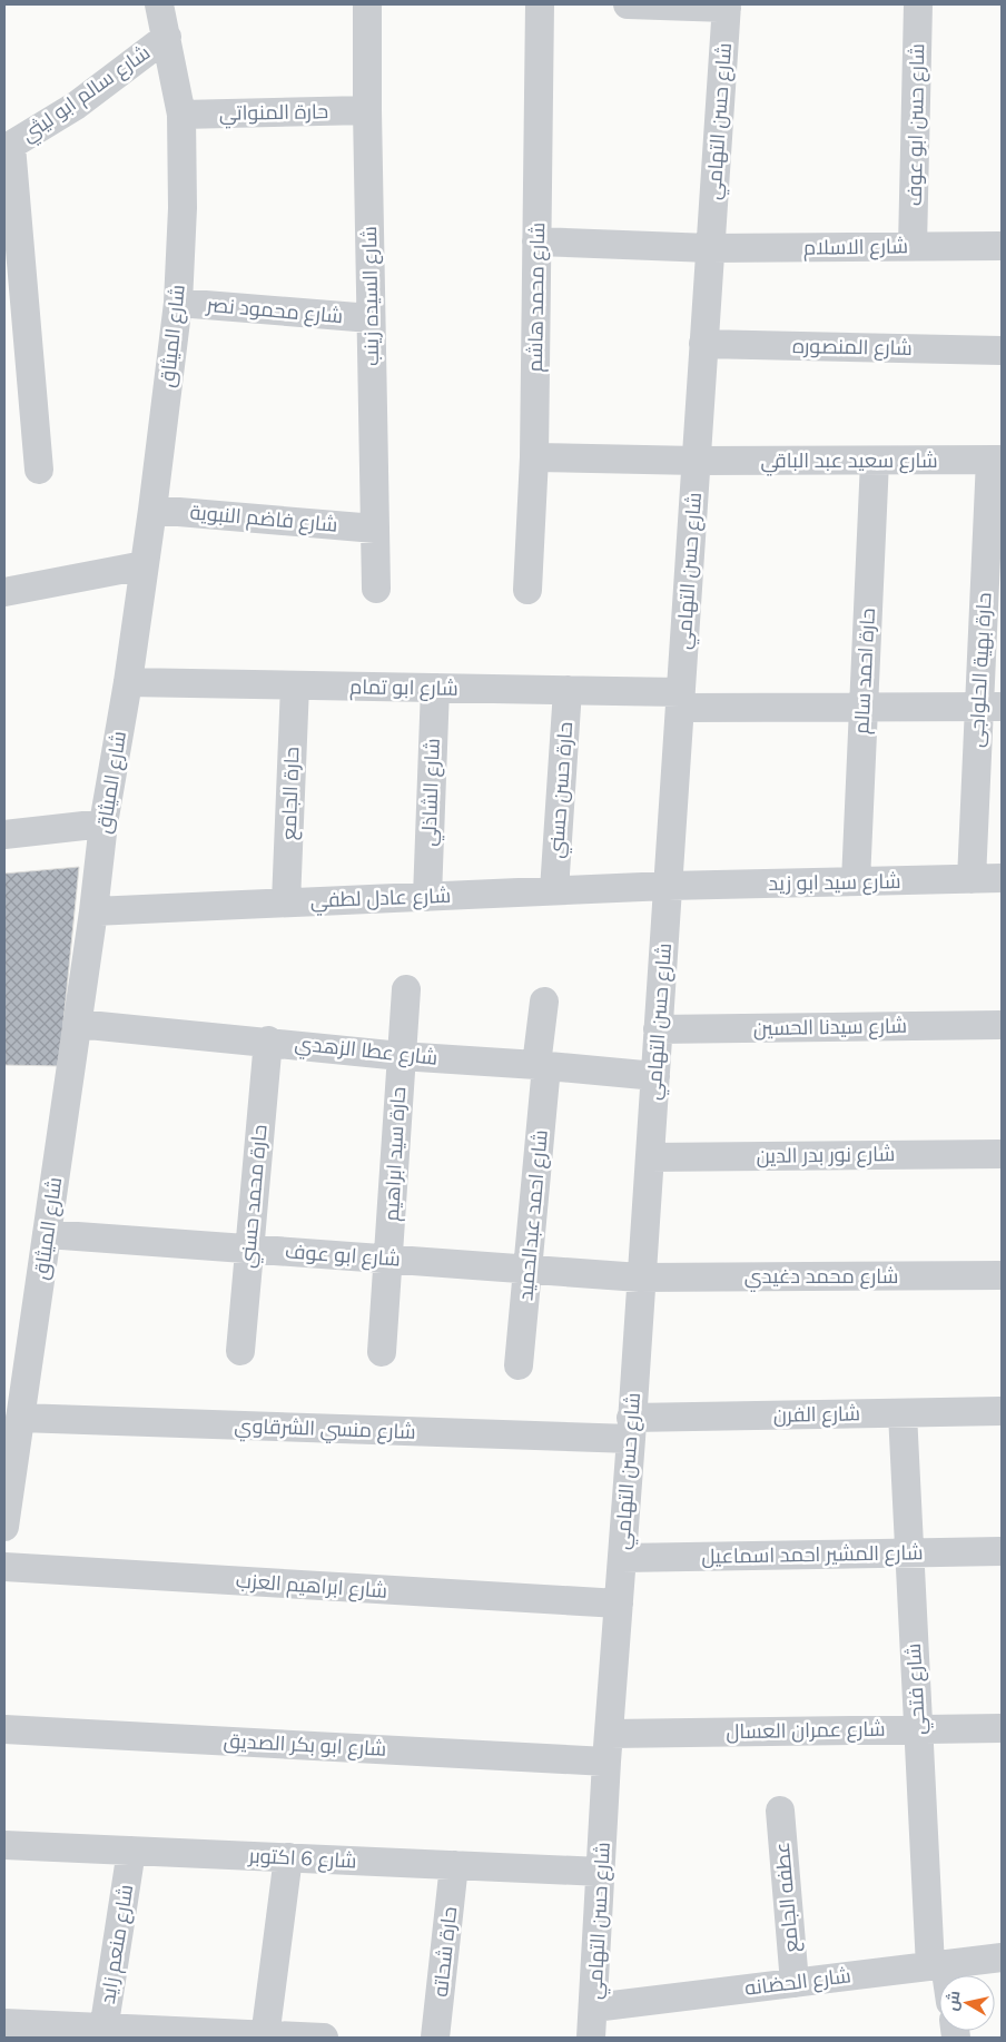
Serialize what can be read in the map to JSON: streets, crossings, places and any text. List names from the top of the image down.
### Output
{
  "streets": {
    "street": [
      "شارع سالم ابو ليثي",
      "حارة المنواتي",
      "شارع حسن التهامي",
      "شارع حسن ابو عوف",
      "شارع الاسلام",
      "شارع السيده زينب",
      "شارع محمد هاشم",
      "شارع محمود نصر",
      "شارع الميثاق",
      "شارع المنصوره",
      "شارع سعيد عبد الباقي",
      "شارع فاضم النبوية",
      "حارة بهية الحلواجى",
      "حارة احمد سالم",
      "شارع ابو تمام",
      "حارة حسن حسني",
      "شارع الشاذلي",
      "حارة الجامع",
      "شارع سيد ابو زيد",
      "شارع عادل لطفي",
      "شارع سيدنا الحسين",
      "شارع عطا الزهدي",
      "حارة سيد ابراهيم",
      "شارع نور بدر الدين",
      "حارة محمد حسني",
      "شارع احمد عبدالحميد",
      "شارع ابو عوف",
      "شارع محمد دغيدي",
      "شارع الفرن",
      "شارع منسي الشرقاوي",
      "شارع المشير احمد اسماعيل",
      "شارع ابراهيم العزب",
      "شارع فتحي",
      "شارع عمران العسال",
      "شارع ابو بكر الصديق",
      "شارع 6 اكتوبر",
      "عطفه الجامع",
      "شارع منعم زايد",
      "حارة شحاته",
      "شارع الحضانه"
    ]
  },
  "crossings": [
    ["شارع سالم ابو ليثي", "شارع الميثاق"],
    ["حارة المنواتي", "شارع السيده زينب"],
    ["حارة المنواتي", "شارع الميثاق"],
    ["شارع حسن التهامي", "شارع الاسلام"],
    ["شارع حسن التهامي", "شارع المنصوره"],
    ["شارع حسن التهامي", "شارع سعيد عبد الباقي"],
    ["شارع حسن التهامي", "شارع ابو تمام"],
    ["شارع حسن التهامي", "شارع سيد ابو زيد"],
    ["شارع حسن التهامي", "شارع عادل لطفي"],
    ["شارع حسن التهامي", "شارع سيدنا الحسين"],
    ["شارع حسن التهامي", "شارع عطا الزهدي"],
    ["شارع حسن التهامي", "شارع نور بدر الدين"],
    ["شارع حسن التهامي", "شارع ابو عوف"],
    ["شارع حسن التهامي", "شارع محمد دغيدي"],
    ["شارع حسن التهامي", "شارع الفرن"],
    ["شارع حسن التهامي", "شارع منسي الشرقاوي"],
    ["شارع حسن التهامي", "شارع المشير احمد اسماعيل"],
    ["شارع حسن التهامي", "شارع ابراهيم العزب"],
    ["شارع حسن التهامي", "شارع عمران العسال"],
    ["شارع حسن التهامي", "شارع ابو بكر الصديق"],
    ["شارع حسن التهامي", "شارع 6 اكتوبر"],
    ["شارع حسن التهامي", "شارع الحضانه"],
    ["شارع حسن ابو عوف", "شارع الاسلام"],
    ["شارع الاسلام", "شارع محمد هاشم"],
    ["شارع السيده زينب", "شارع محمود نصر"],
    ["شارع السيده زينب", "شارع فاضم النبوية"],
    ["شارع محمد هاشم", "شارع سعيد عبد الباقي"],
    ["شارع محمود نصر", "شارع الميثاق"],
    ["شارع الميثاق", "شارع فاضم النبوية"],
    ["شارع الميثاق", "شارع ابو تمام"],
    ["شارع الميثاق", "شارع عادل لطفي"],
    ["شارع الميثاق", "شارع عطا الزهدي"],
    ["شارع الميثاق", "شارع ابو عوف"],
    ["شارع الميثاق", "شارع منسي الشرقاوي"],
    ["شارع سعيد عبد الباقي", "حارة بهية الحلواجى"],
    ["شارع سعيد عبد الباقي", "حارة احمد سالم"],
    ["حارة بهية الحلواجى", "شارع ابو تمام"],
    ["حارة بهية الحلواجى", "شارع سيد ابو زيد"],
    ["حارة احمد سالم", "شارع ابو تمام"],
    ["حارة احمد سالم", "شارع سيد ابو زيد"],
    ["شارع ابو تمام", "حارة حسن حسني"],
    ["شارع ابو تمام", "شارع الشاذلي"],
    ["شارع ابو تمام", "حارة الجامع"],
    ["حارة حسن حسني", "شارع عادل لطفي"],
    ["شارع الشاذلي", "شارع عادل لطفي"],
    ["حارة الجامع", "شارع عادل لطفي"],
    ["شارع سيد ابو زيد", "شارع عادل لطفي"],
    ["شارع عطا الزهدي", "حارة سيد ابراهيم"],
    ["شارع عطا الزهدي", "حارة محمد حسني"],
    ["شارع عطا الزهدي", "شارع احمد عبدالحميد"],
    ["حارة سيد ابراهيم", "شارع ابو عوف"],
    ["حارة محمد حسني", "شارع ابو عوف"],
    ["شارع احمد عبدالحميد", "شارع ابو عوف"],
    ["شارع ابو عوف", "شارع محمد دغيدي"],
    ["شارع الفرن", "شارع منسي الشرقاوي"],
    ["شارع الفرن", "شارع فتحي"],
    ["شارع المشير احمد اسماعيل", "شارع فتحي"],
    ["شارع فتحي", "شارع عمران العسال"],
    ["شارع فتحي", "شارع الحضانه"],
    ["شارع عمران العسال", "شارع ابو بكر الصديق"],
    ["شارع 6 اكتوبر", "شارع منعم زايد"],
    ["شارع 6 اكتوبر", "حارة شحاته"],
    ["عطفه الجامع", "شارع الحضانه"]
  ],
  "north": "left"
}
